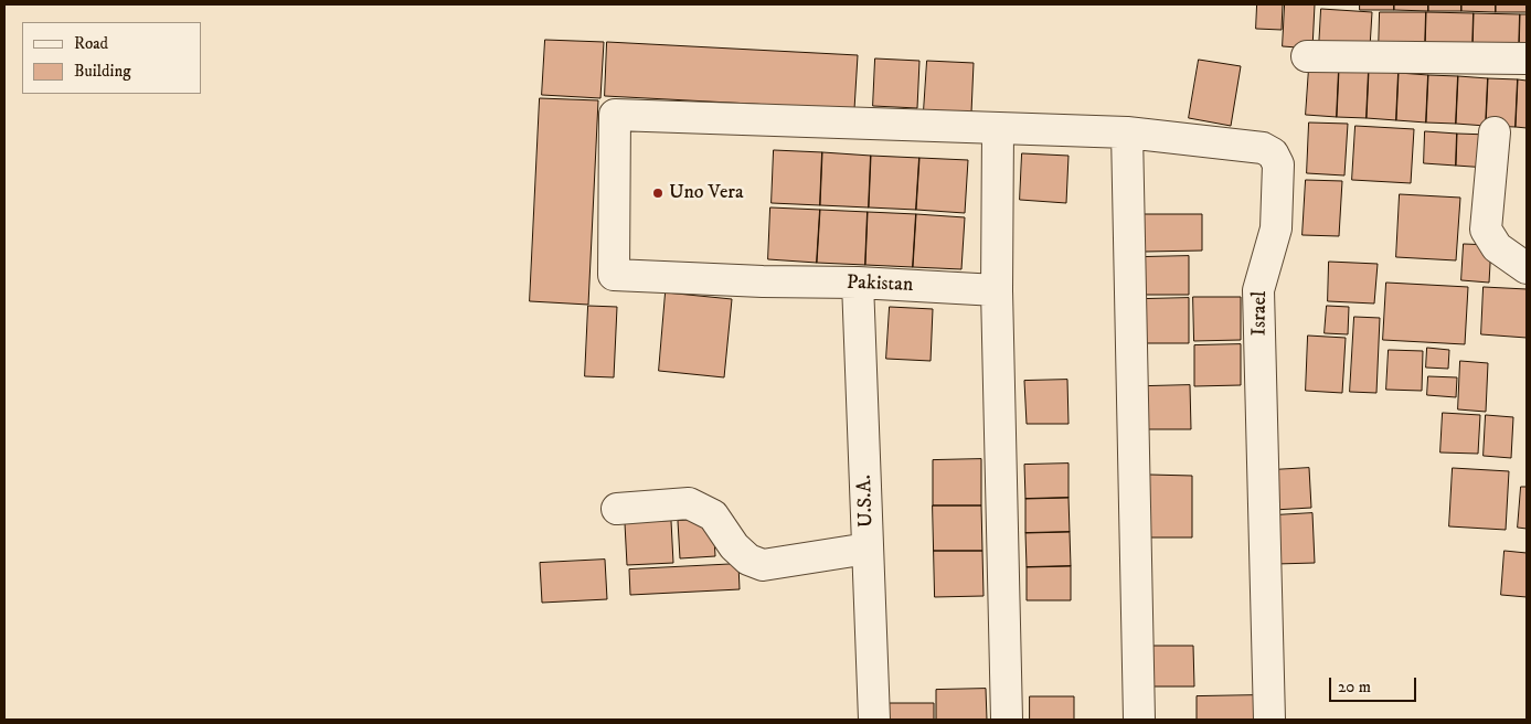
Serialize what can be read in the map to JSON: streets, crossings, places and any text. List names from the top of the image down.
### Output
{
  "streets": {
    "street": ["Pakistan", "Israel", "U.S.A."]
  },
  "crossings": [
    ["Pakistan", "Israel"],
    ["Pakistan", "U.S.A."]
  ],
  "places": ["Uno Vera"],
  "legend": ["Road", "Building"],
  "scale_bar": "20 m"
}
